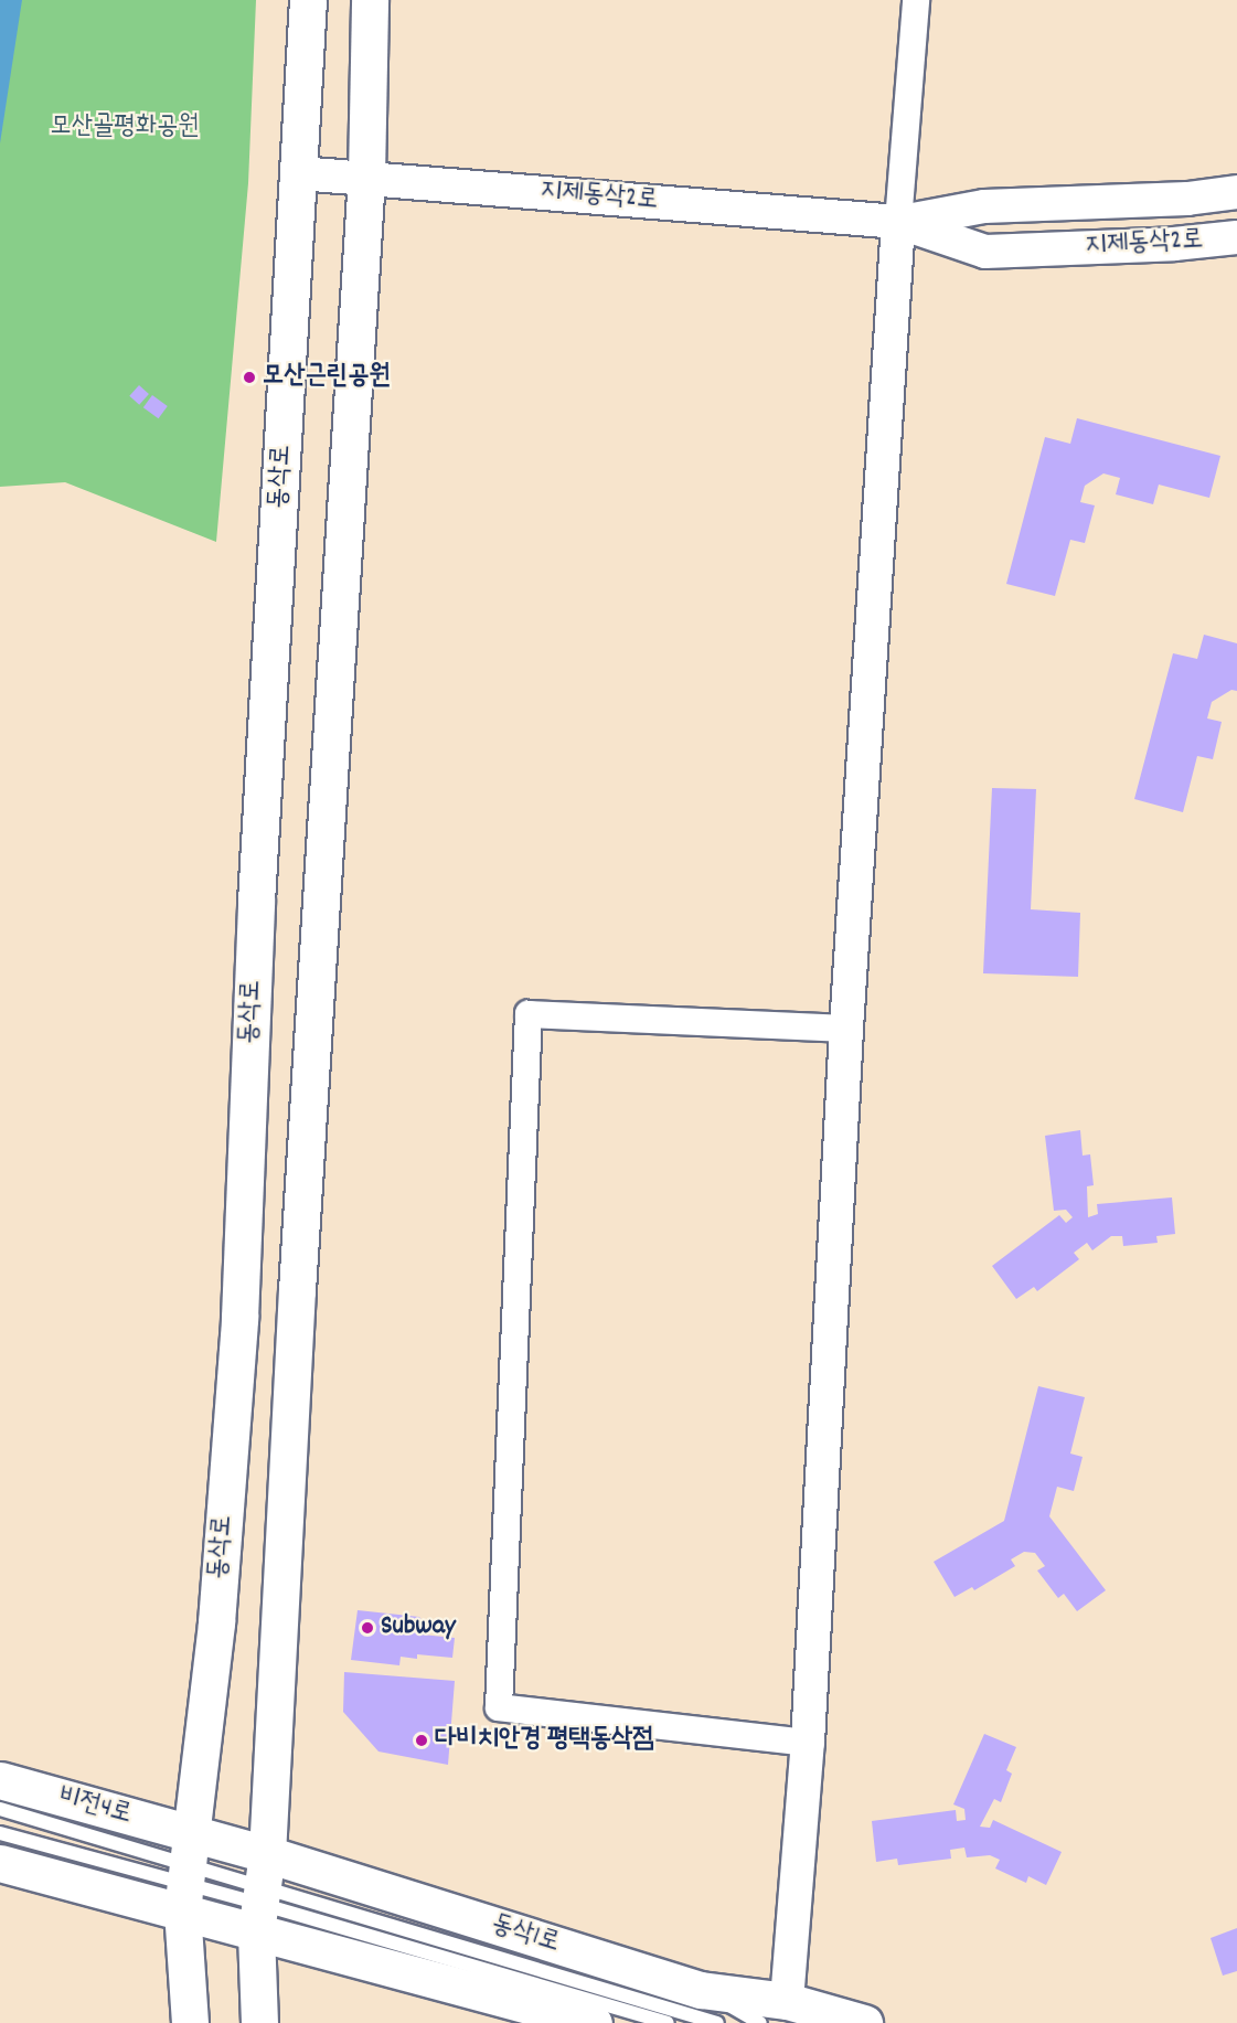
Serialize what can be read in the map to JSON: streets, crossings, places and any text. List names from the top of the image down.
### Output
{
  "streets": {
    "main road": ["동삭로", "비전4로", "동삭1로"],
    "street": ["지제동삭2로"]
  },
  "crossings": [
    ["지제동삭2로", "동삭로"],
    ["동삭로", "비전4로"],
    ["동삭로", "동삭1로"],
    ["비전4로", "동삭1로"]
  ],
  "parks": ["모산골평화공원"],
  "places": ["모산근린공원", "Subway", "다비치안경 평택동삭점"]
}
